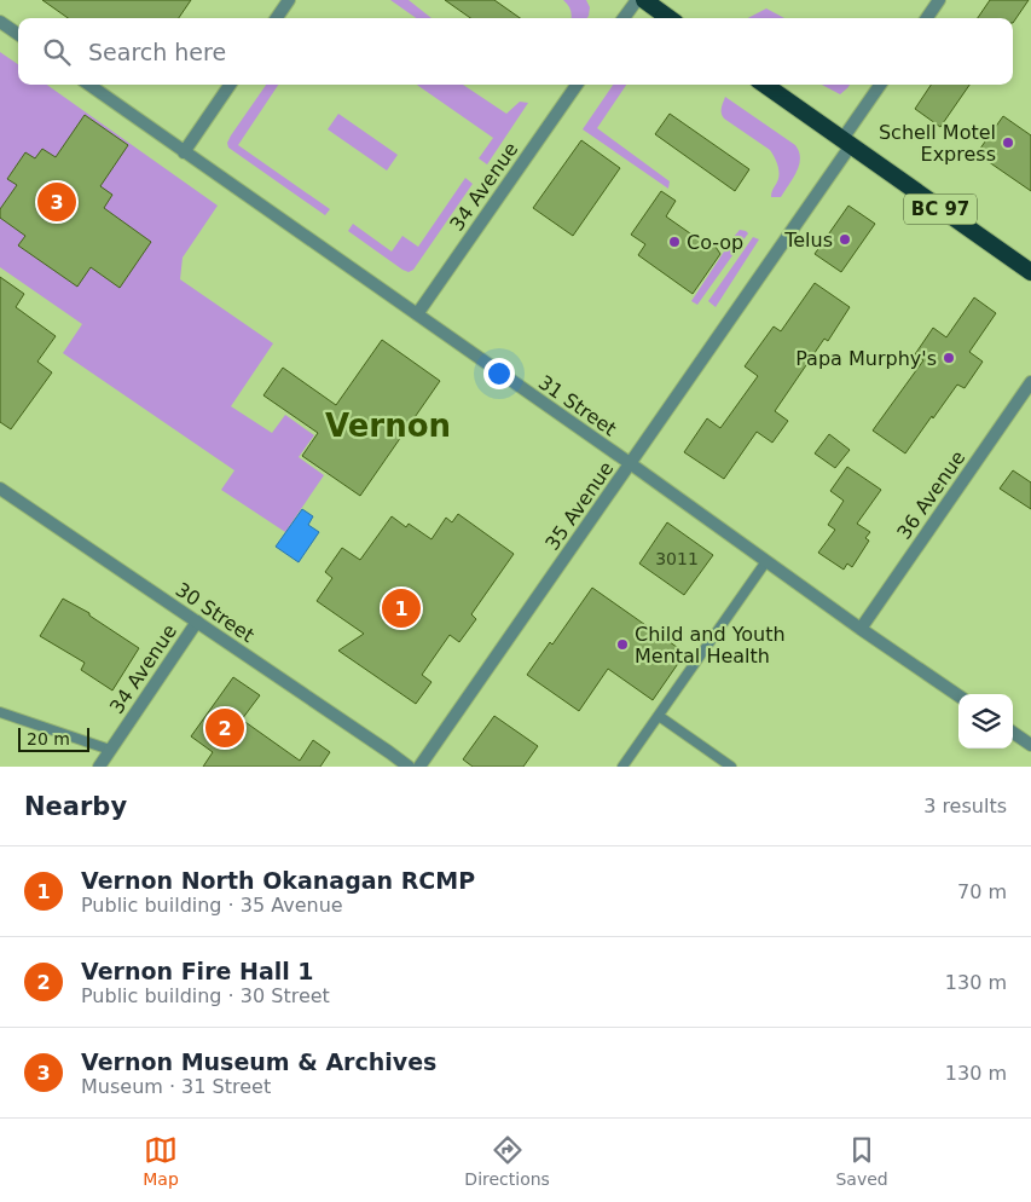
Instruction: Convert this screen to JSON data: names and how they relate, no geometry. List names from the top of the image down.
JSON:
{
  "streets": {
    "highway": ["BC 97"],
    "street": [
      "34 Avenue",
      "31 Street",
      "36 Avenue",
      "35 Avenue",
      "30 Street"
    ]
  },
  "crossings": [
    ["34 Avenue", "31 Street"],
    ["34 Avenue", "30 Street"],
    ["BC 97", "35 Avenue"],
    ["31 Street", "36 Avenue"],
    ["31 Street", "35 Avenue"]
  ],
  "districts": ["Vernon"],
  "places": [
    "Schell Motel Express",
    "Telus",
    "Co-op",
    "Papa Murphy's",
    "Child and Youth Mental Health"
  ],
  "house_numbers": ["3011"],
  "scale_bar": "20 m",
  "page": {
    "search": "Search here",
    "pins": ["3", "1", "2"],
    "scale": "20 m",
    "heading": ["Nearby", "3 results"],
    "list": [
      {
        "mark": "1",
        "name": "Vernon North Okanagan RCMP",
        "note": "Public building · 35 Avenue",
        "value": "70 m"
      },
      {
        "mark": "2",
        "name": "Vernon Fire Hall 1",
        "note": "Public building · 30 Street",
        "value": "130 m"
      },
      {
        "mark": "3",
        "name": "Vernon Museum & Archives",
        "note": "Museum · 31 Street",
        "value": "130 m"
      }
    ],
    "nav": ["Map", "Directions", "Saved"]
  }
}
